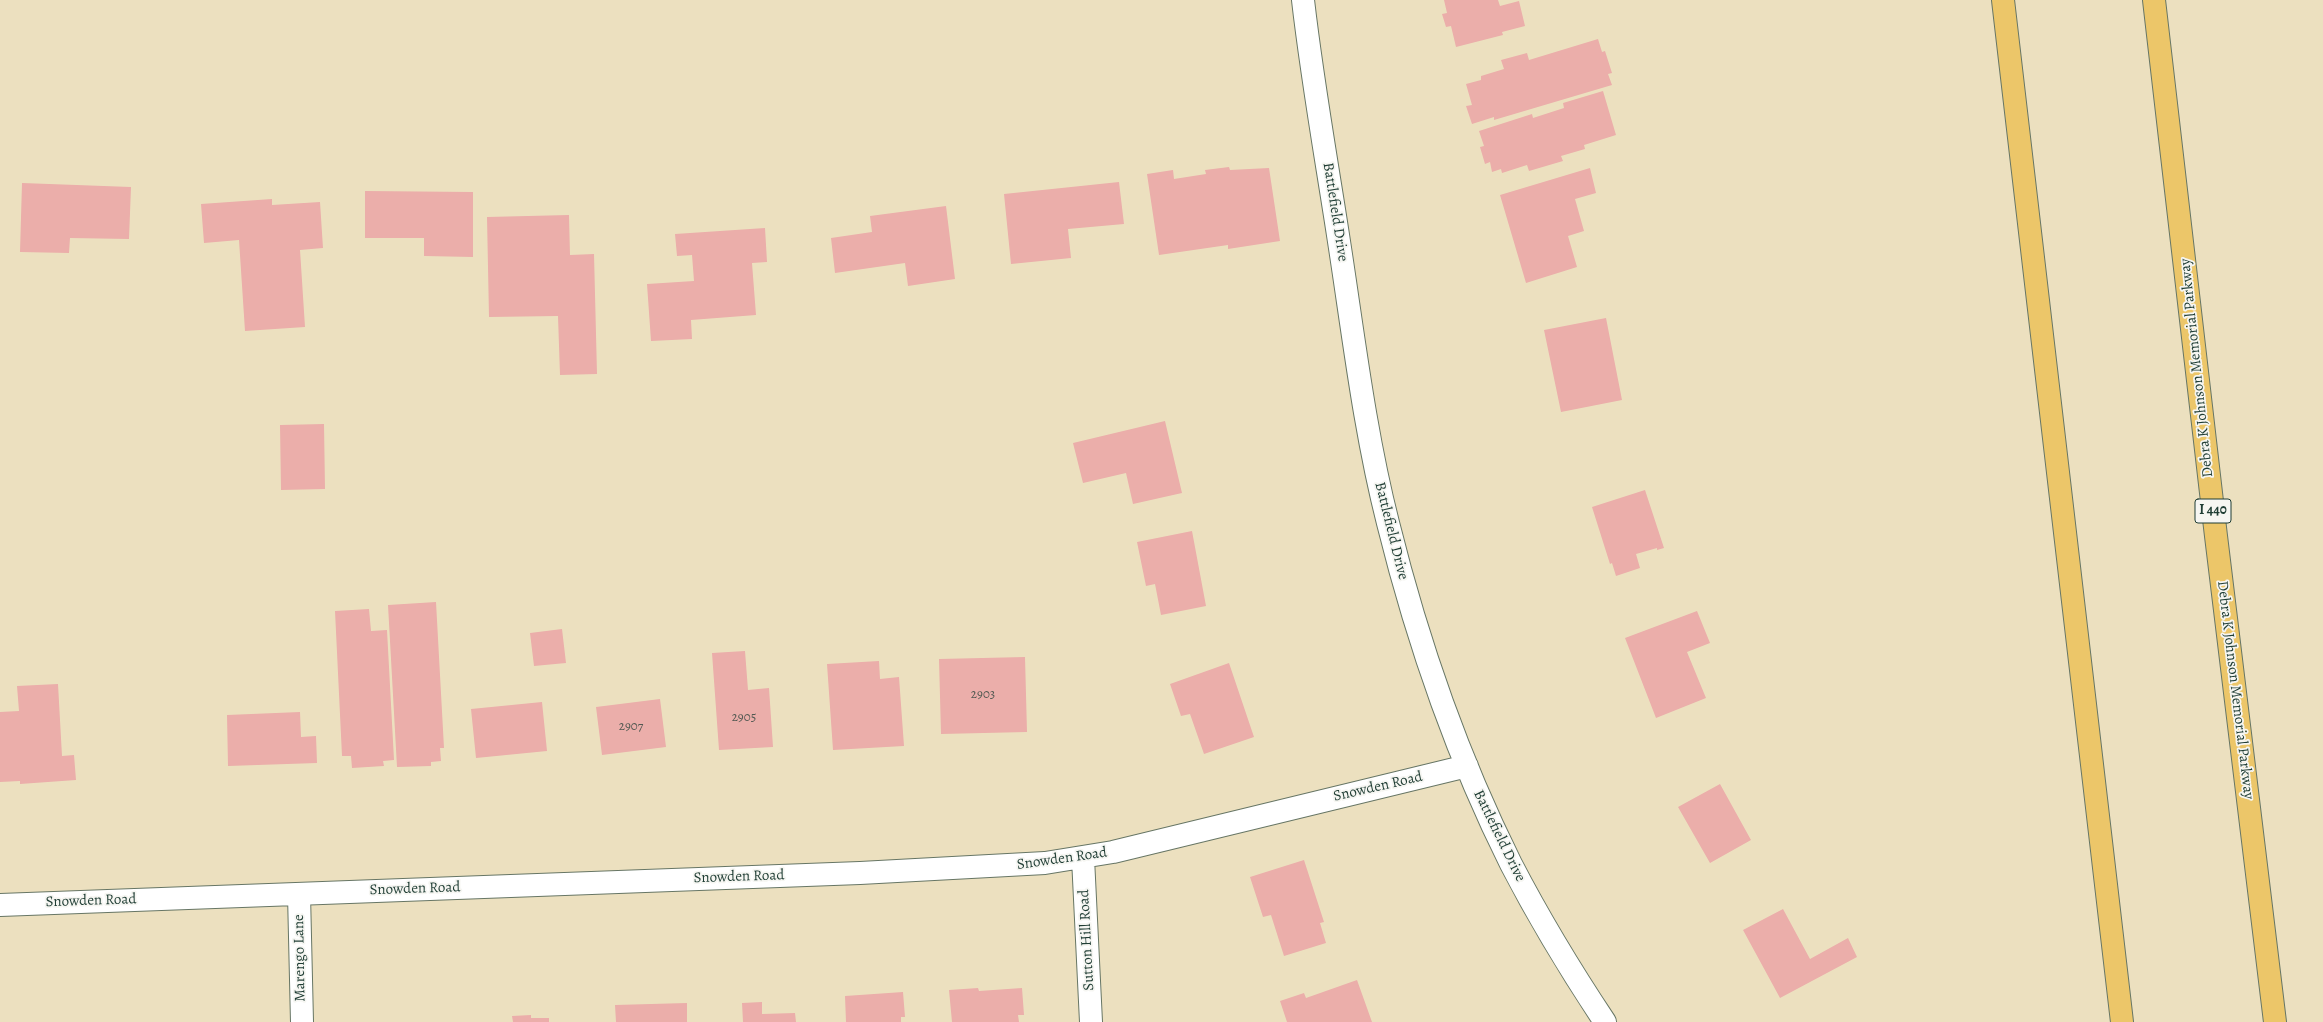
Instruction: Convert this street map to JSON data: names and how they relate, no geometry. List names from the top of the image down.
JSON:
{
  "streets": {
    "highway": ["Debra K Johnson Memorial Parkway", "I 440"],
    "street": [
      "Battlefield Drive",
      "Snowden Road",
      "Sutton Hill Road",
      "Marengo Lane"
    ]
  },
  "crossings": [
    ["Battlefield Drive", "Snowden Road"],
    ["Snowden Road", "Sutton Hill Road"],
    ["Snowden Road", "Marengo Lane"]
  ],
  "house_numbers": ["2903", "2905", "2907"]
}
